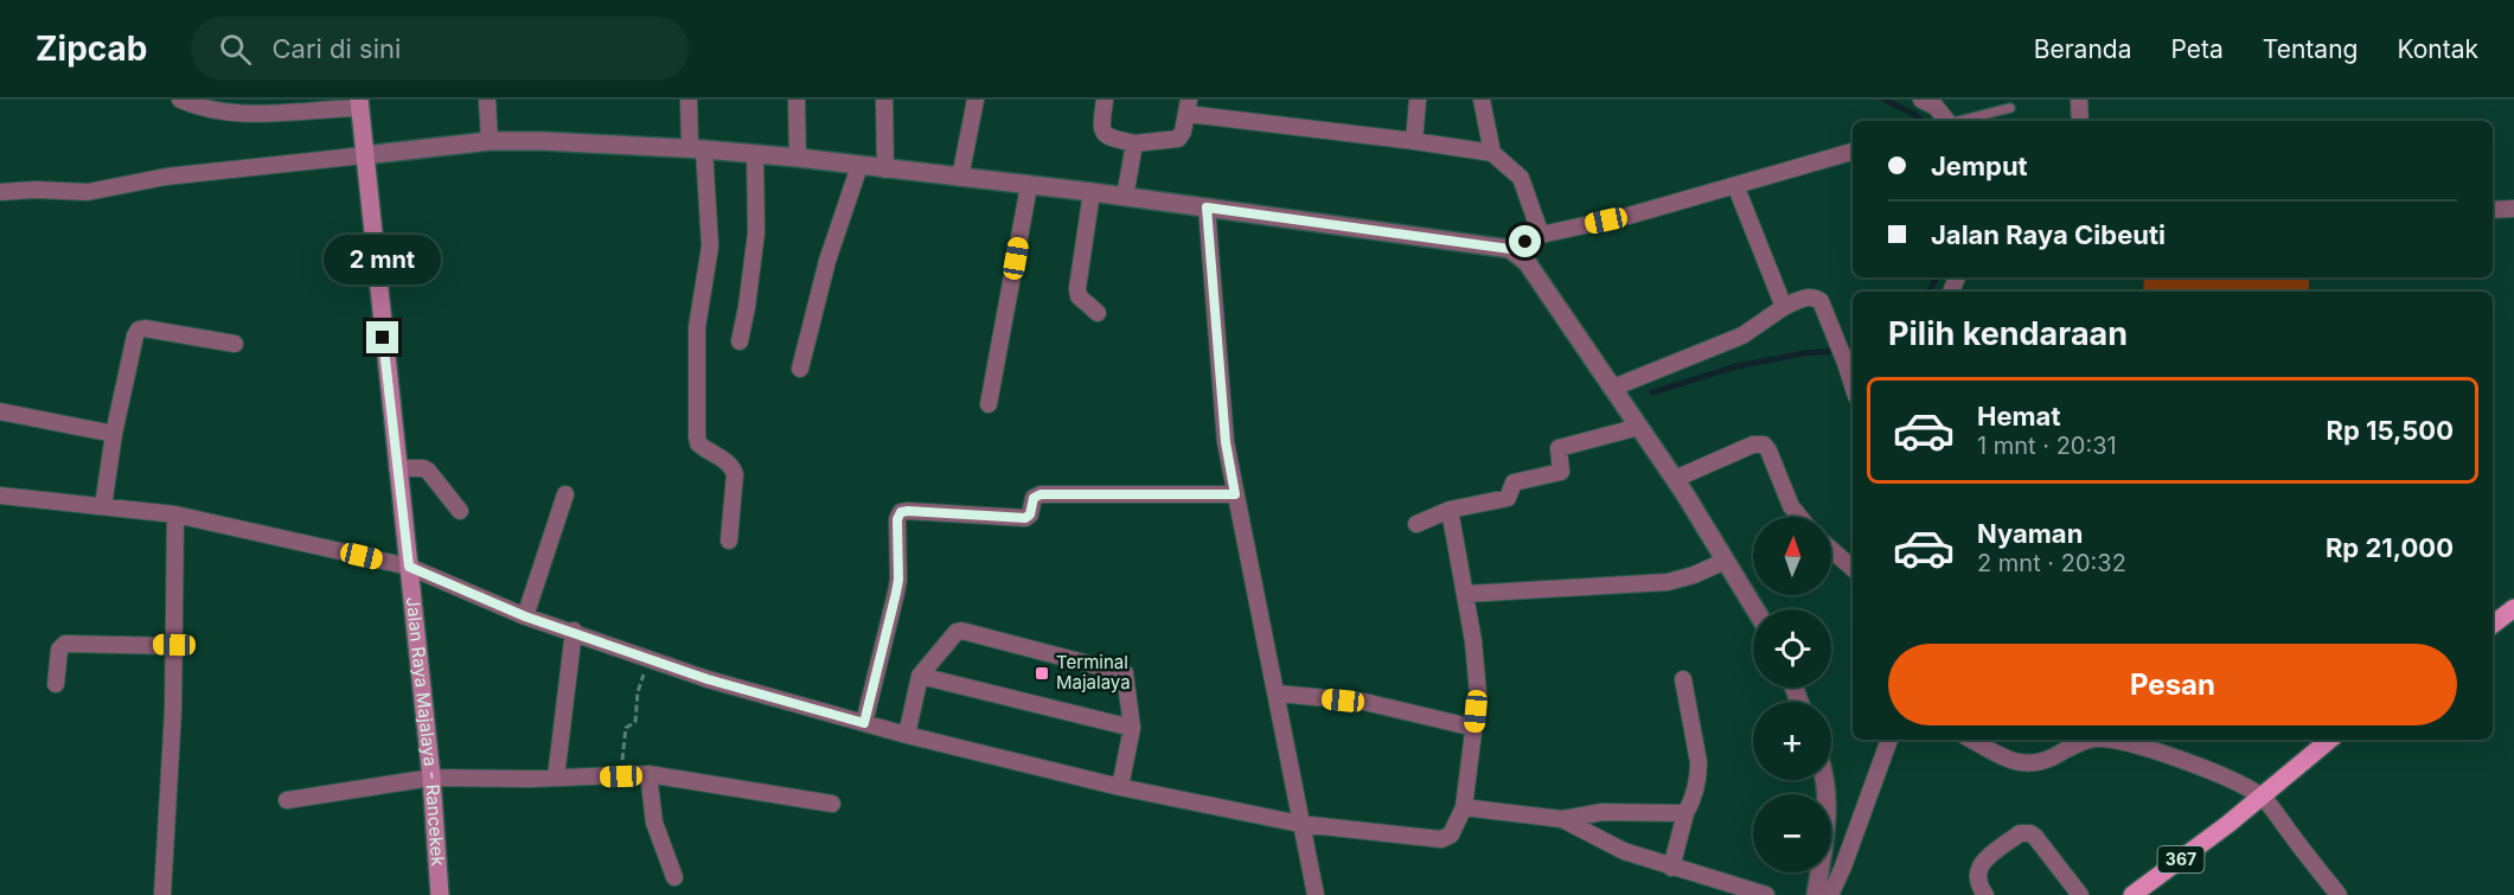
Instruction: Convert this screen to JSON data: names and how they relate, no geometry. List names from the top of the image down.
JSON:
{
  "streets": {
    "main road": ["Jalan Raya Majalaya - Rancekek", "367"]
  },
  "places": {
    "transit": ["Terminal Majalaya"]
  },
  "north": "top",
  "page": {
    "header": "Zipcab",
    "search": "Cari di sini",
    "nav": [
      "Beranda",
      "Peta",
      "Tentang",
      "Kontak"
    ],
    "banner": ["Jemput", "Jalan Raya Cibeuti"],
    "bubble": "2 mnt",
    "heading": "Pilih kendaraan",
    "list": [
      {
        "name": "Hemat",
        "note": "1 mnt · 20:31",
        "value": "Rp 15,500"
      },
      {
        "name": "Nyaman",
        "note": "2 mnt · 20:32",
        "value": "Rp 21,000"
      }
    ],
    "map_buttons": ["+", "−"],
    "buttons": "Pesan"
  }
}
